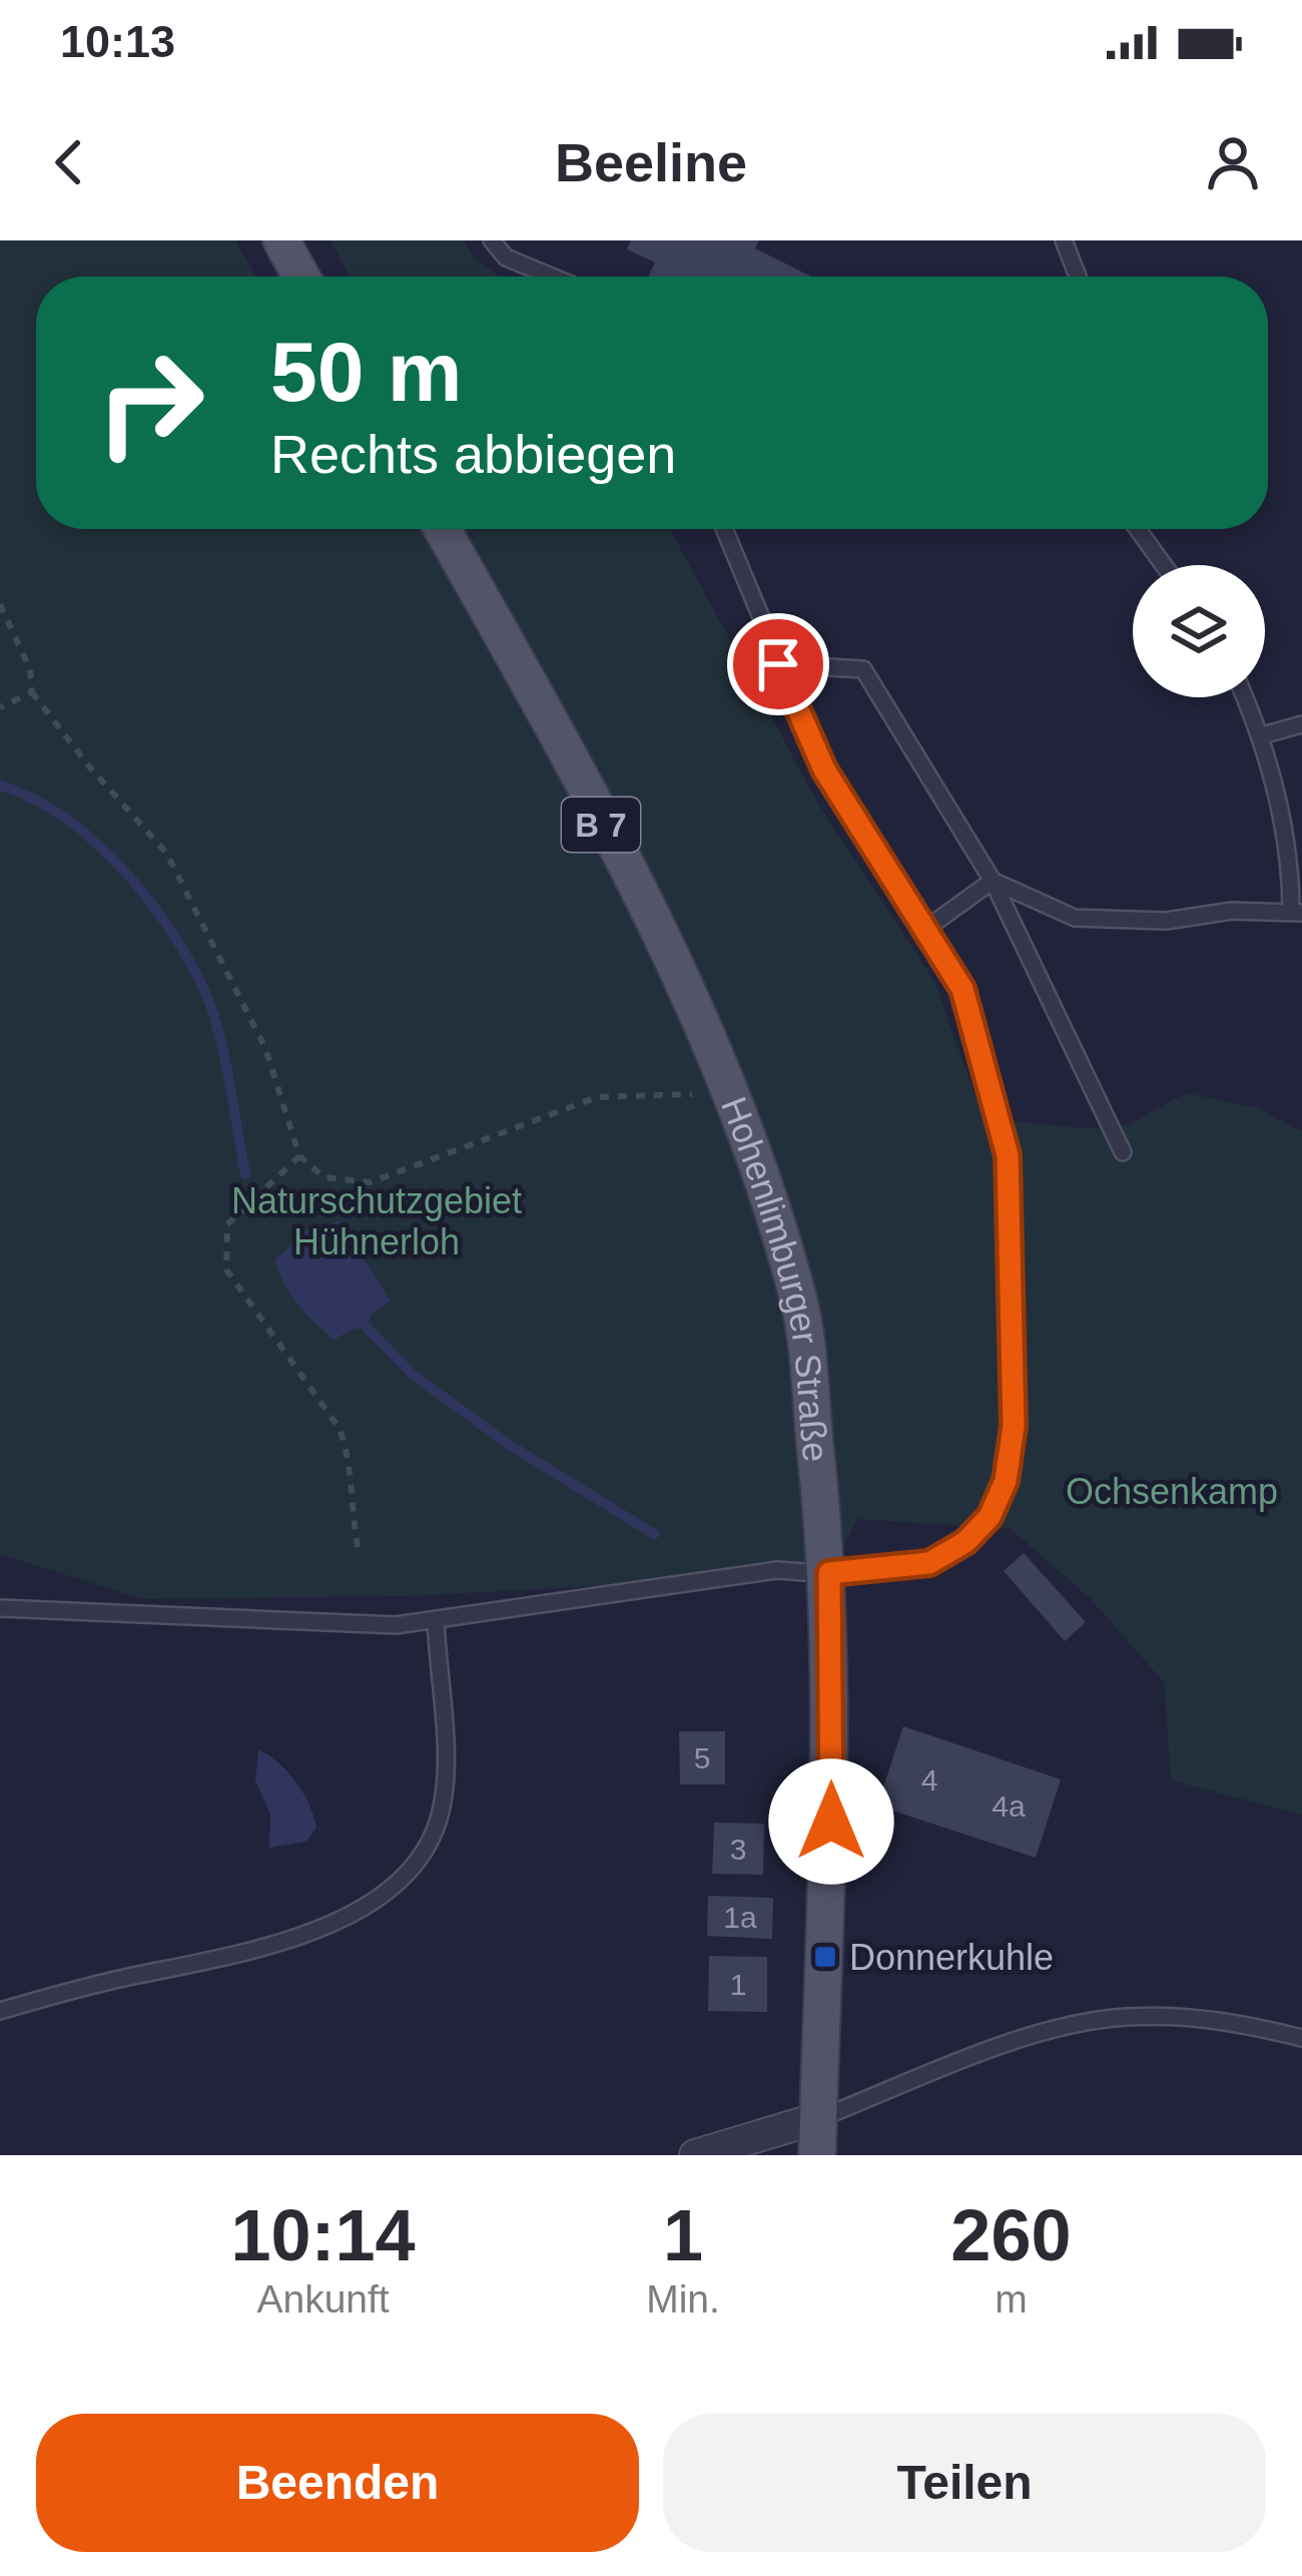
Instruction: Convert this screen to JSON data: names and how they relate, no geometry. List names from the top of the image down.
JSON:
{
  "streets": {
    "main road": ["B 7", "Hohenlimburger Straße"]
  },
  "parks": ["Naturschutzgebiet Hühnerloh", "Ochsenkamp"],
  "places": {
    "transit": ["Donnerkuhle"]
  },
  "house_numbers": [
    "5",
    "4",
    "4a",
    "3",
    "1a",
    "1"
  ],
  "page": {
    "status": "10:13",
    "header": "Beeline",
    "turn": ["50 m", "Rechts abbiegen"],
    "eta": [
      "10:14",
      "Ankunft",
      "1",
      "Min.",
      "260",
      "m"
    ],
    "buttons": ["Beenden", "Teilen"]
  }
}
